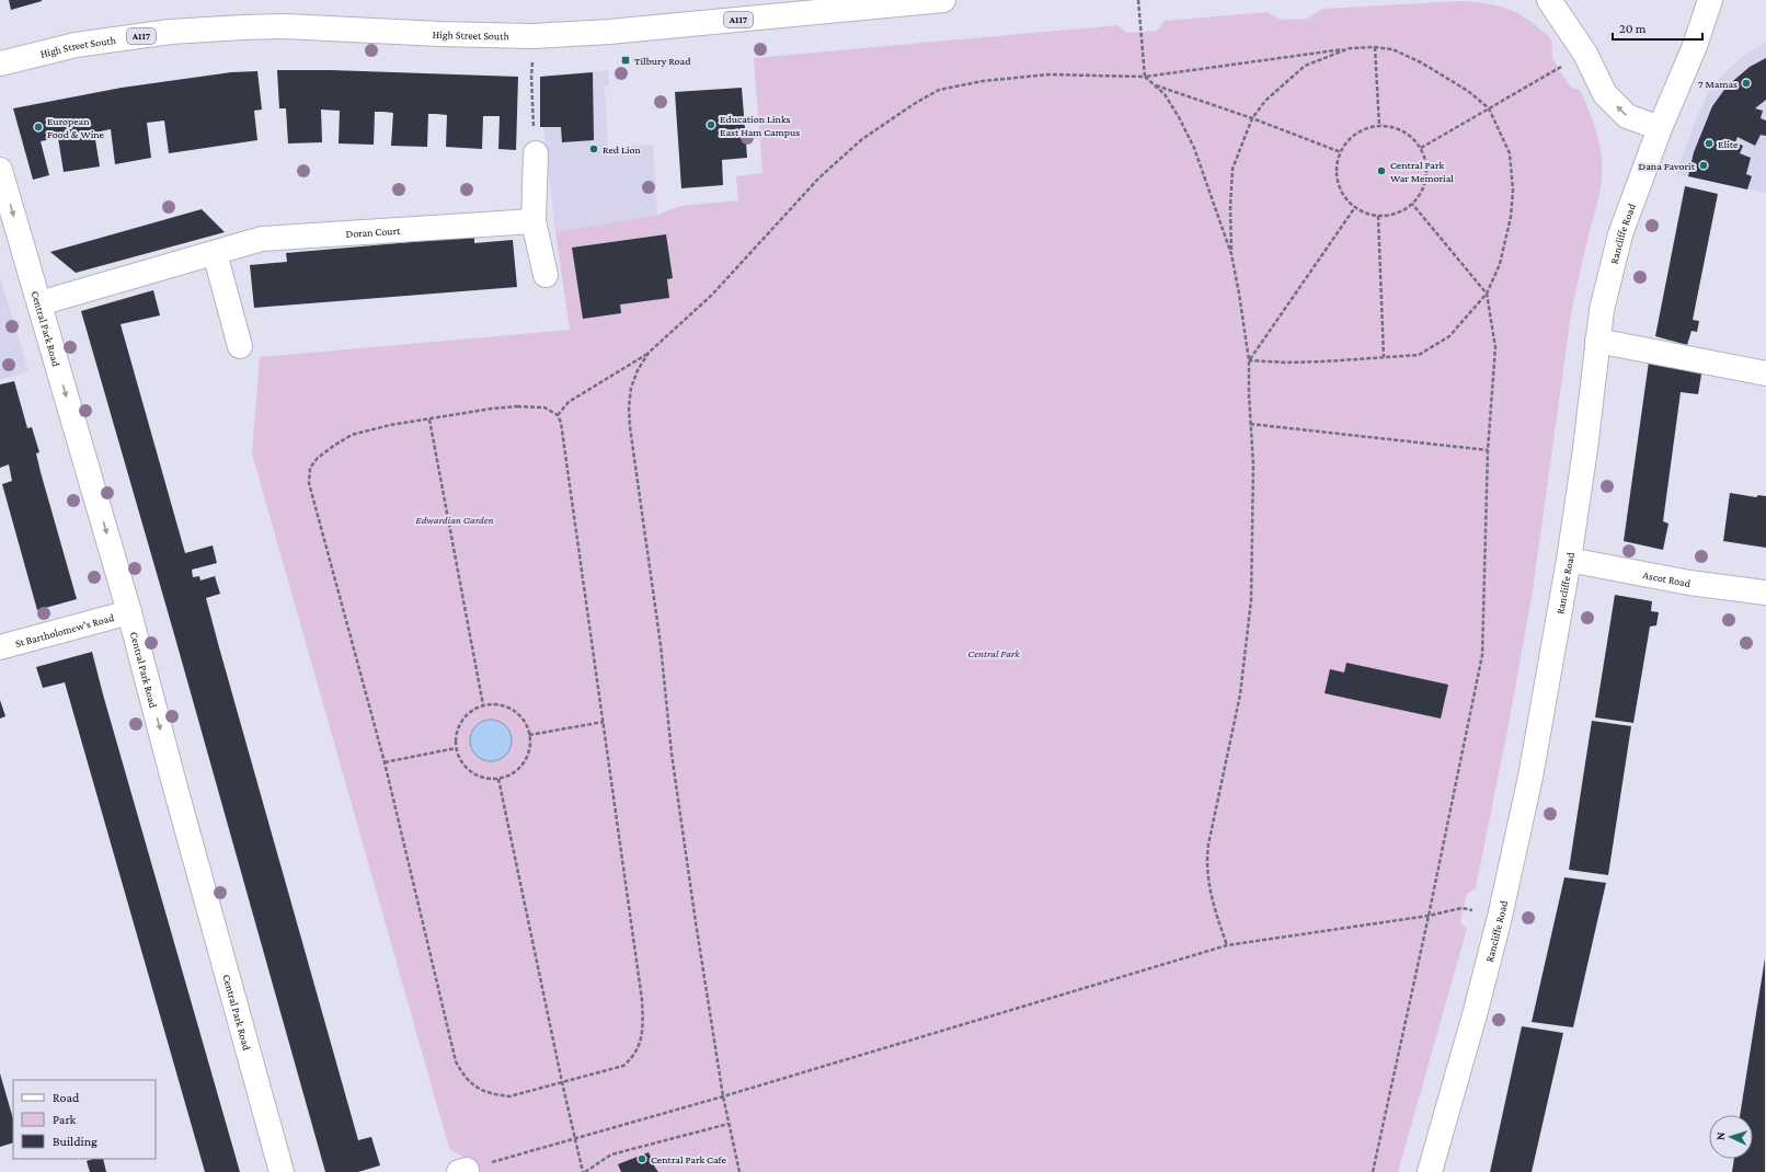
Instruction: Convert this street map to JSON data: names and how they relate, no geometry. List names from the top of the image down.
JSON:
{
  "streets": {
    "main road": [
      "A117",
      "High Street South",
      "Doran Court",
      "Rancliffe Road",
      "Central Park Road",
      "Ascot Road",
      "St Bartholomew's Road"
    ]
  },
  "crossings": [
    ["Doran Court", "Central Park Road"],
    ["Rancliffe Road", "Ascot Road"],
    ["Central Park Road", "St Bartholomew's Road"]
  ],
  "one_way": ["Central Park Road"],
  "parks": ["Edwardian Garden", "Central Park"],
  "places": {
    "transit": ["Tilbury Road"],
    "other": [
      "7 Mamas",
      "Education Links East Ham Campus",
      "European Food & Wine",
      "Elite",
      "Red Lion",
      "Dana Favorit",
      "Central Park War Memorial",
      "Central Park Cafe"
    ]
  },
  "legend": ["Road", "Park", "Building"],
  "scale_bar": "20 m",
  "north": "left"
}
